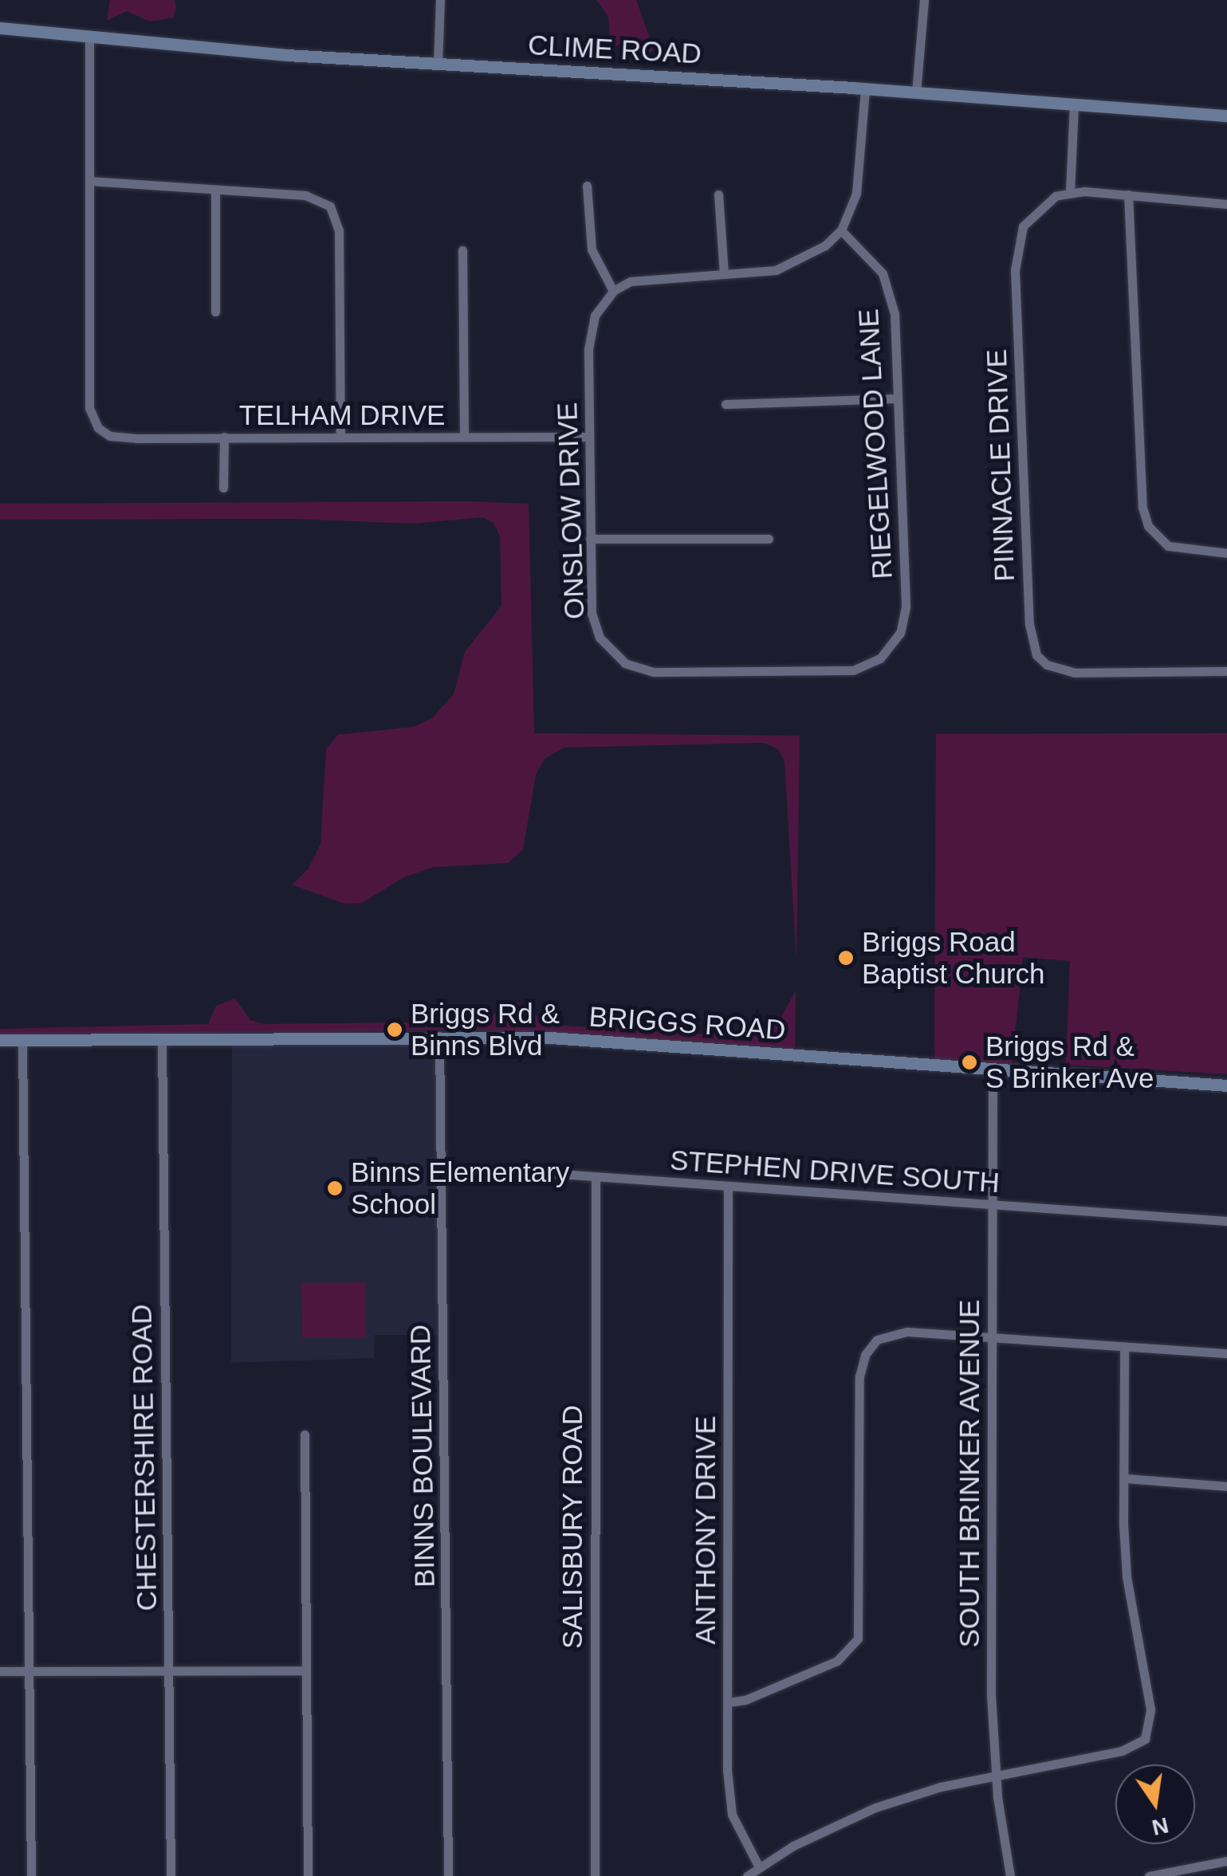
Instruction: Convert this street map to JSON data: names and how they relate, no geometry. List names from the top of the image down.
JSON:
{
  "streets": {
    "main road": ["CLIME ROAD", "BRIGGS ROAD"],
    "street": [
      "TELHAM DRIVE",
      "RIEGELWOOD LANE",
      "PINNACLE DRIVE",
      "ONSLOW DRIVE",
      "STEPHEN DRIVE SOUTH",
      "BINNS BOULEVARD",
      "CHESTERSHIRE ROAD",
      "SOUTH BRINKER AVENUE",
      "SALISBURY ROAD",
      "ANTHONY DRIVE"
    ]
  },
  "crossings": [
    ["TELHAM DRIVE", "ONSLOW DRIVE"],
    ["RIEGELWOOD LANE", "ONSLOW DRIVE"],
    ["BRIGGS ROAD", "BINNS BOULEVARD"],
    ["BRIGGS ROAD", "CHESTERSHIRE ROAD"],
    ["BRIGGS ROAD", "SOUTH BRINKER AVENUE"],
    ["STEPHEN DRIVE SOUTH", "BINNS BOULEVARD"],
    ["STEPHEN DRIVE SOUTH", "SOUTH BRINKER AVENUE"],
    ["STEPHEN DRIVE SOUTH", "SALISBURY ROAD"],
    ["STEPHEN DRIVE SOUTH", "ANTHONY DRIVE"]
  ],
  "places": [
    "Briggs Road Baptist Church",
    "Briggs Rd & Binns Blvd",
    "Briggs Rd & S Brinker Ave",
    "Binns Elementary School"
  ],
  "north": "bottom"
}
